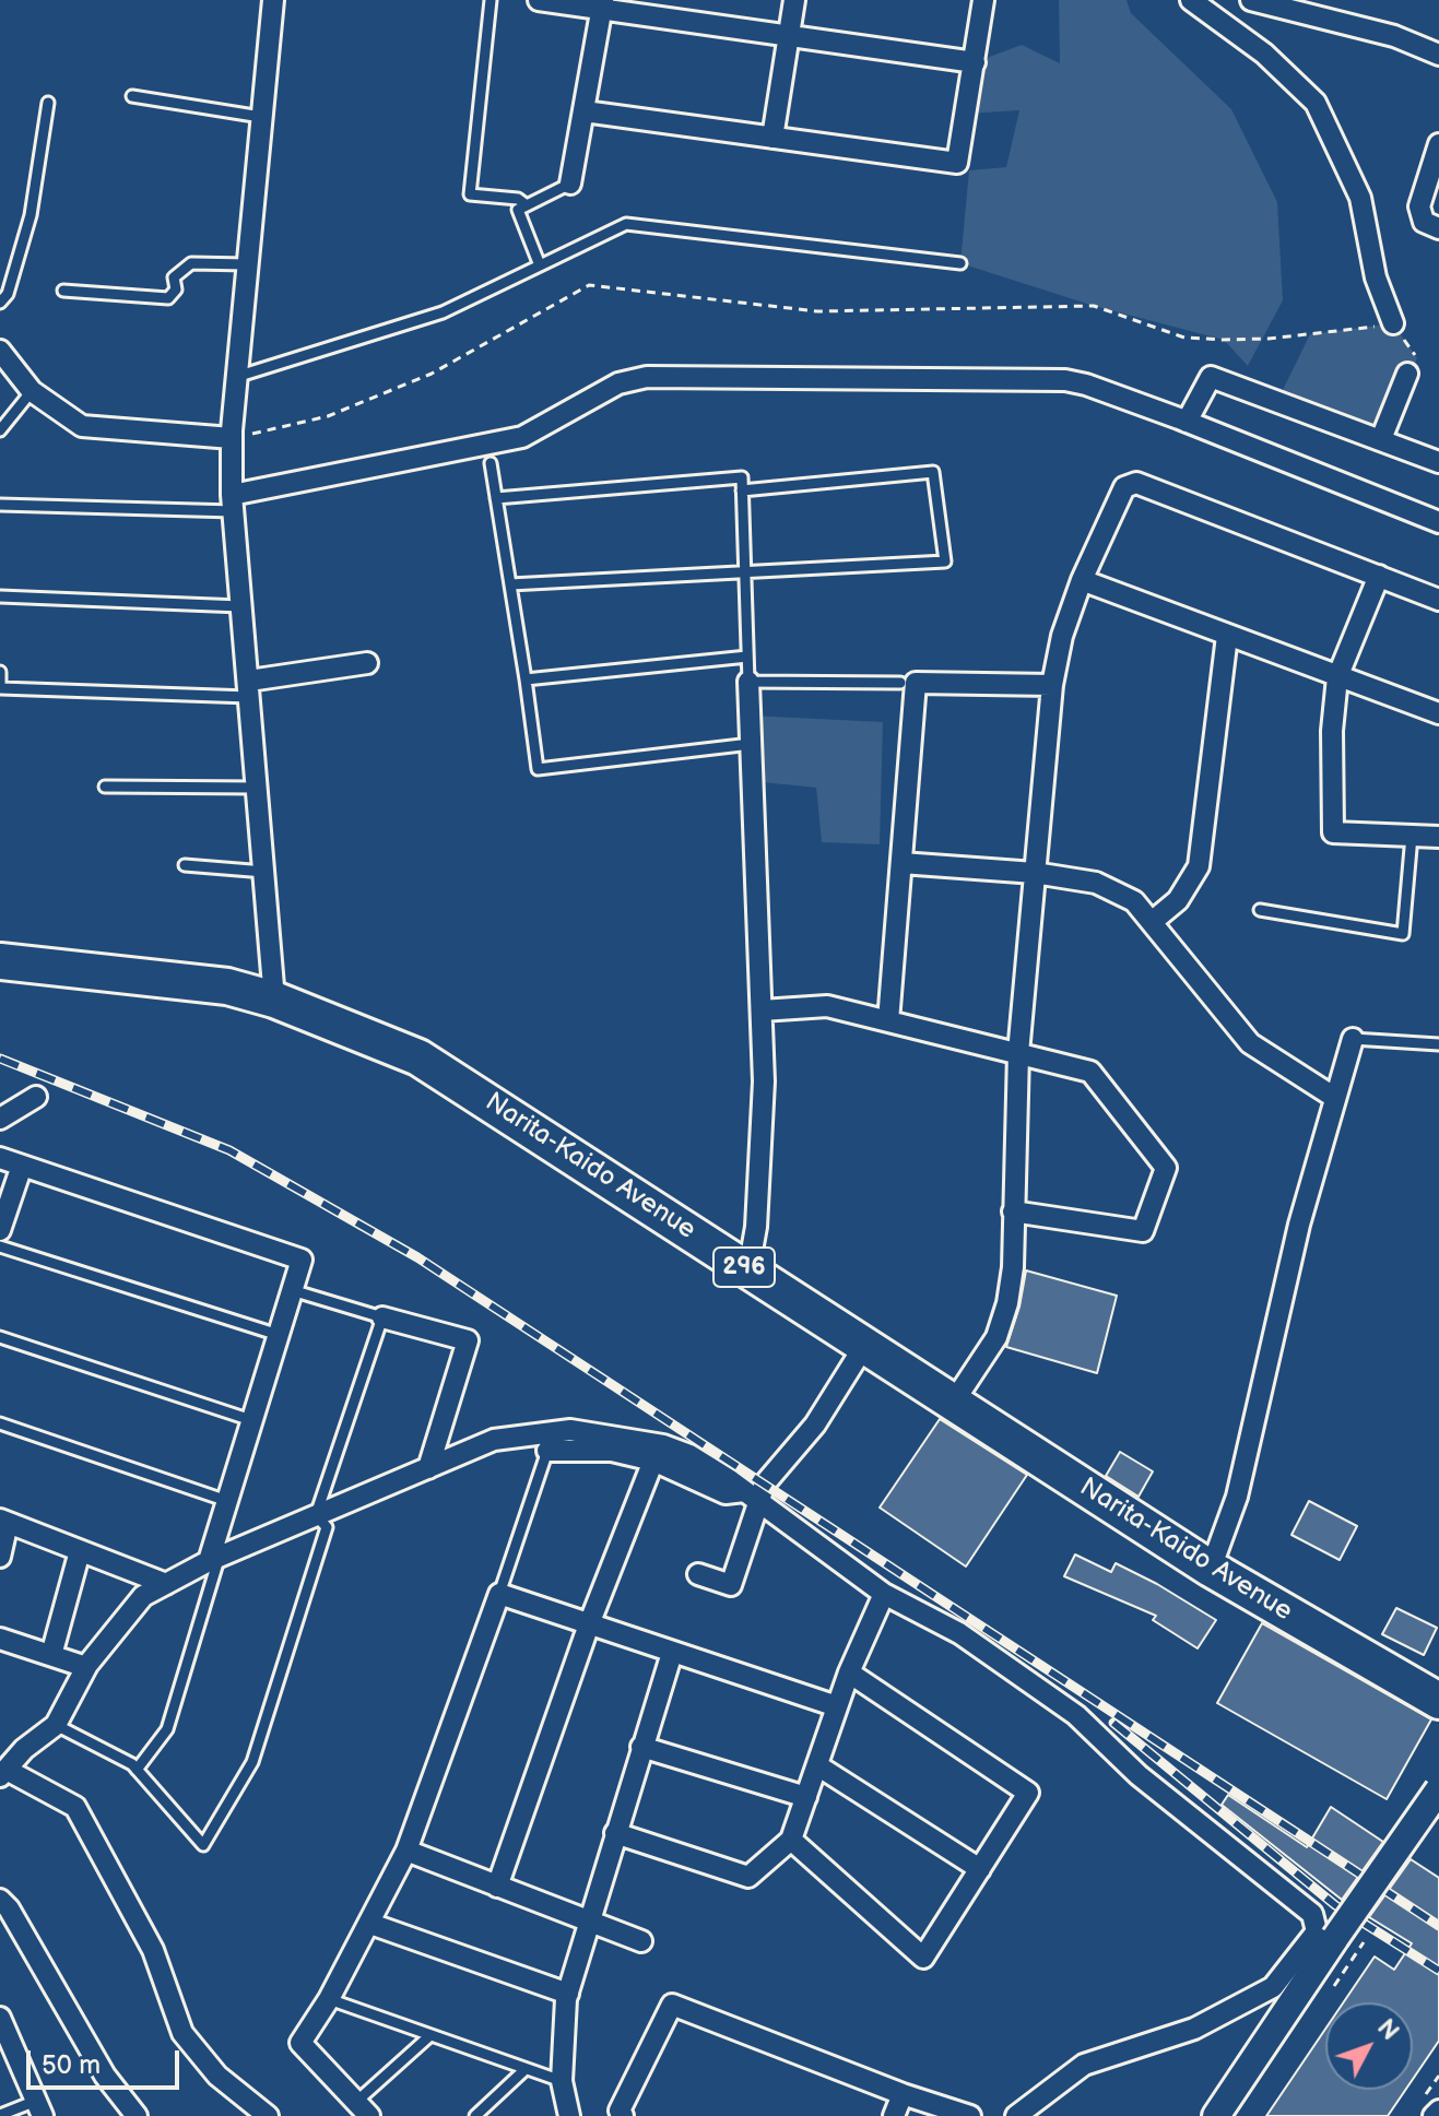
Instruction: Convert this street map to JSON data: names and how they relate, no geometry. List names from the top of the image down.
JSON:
{
  "streets": {
    "highway": ["Narita-Kaido Avenue", "296"]
  },
  "scale_bar": "50 m",
  "north": "top right"
}
